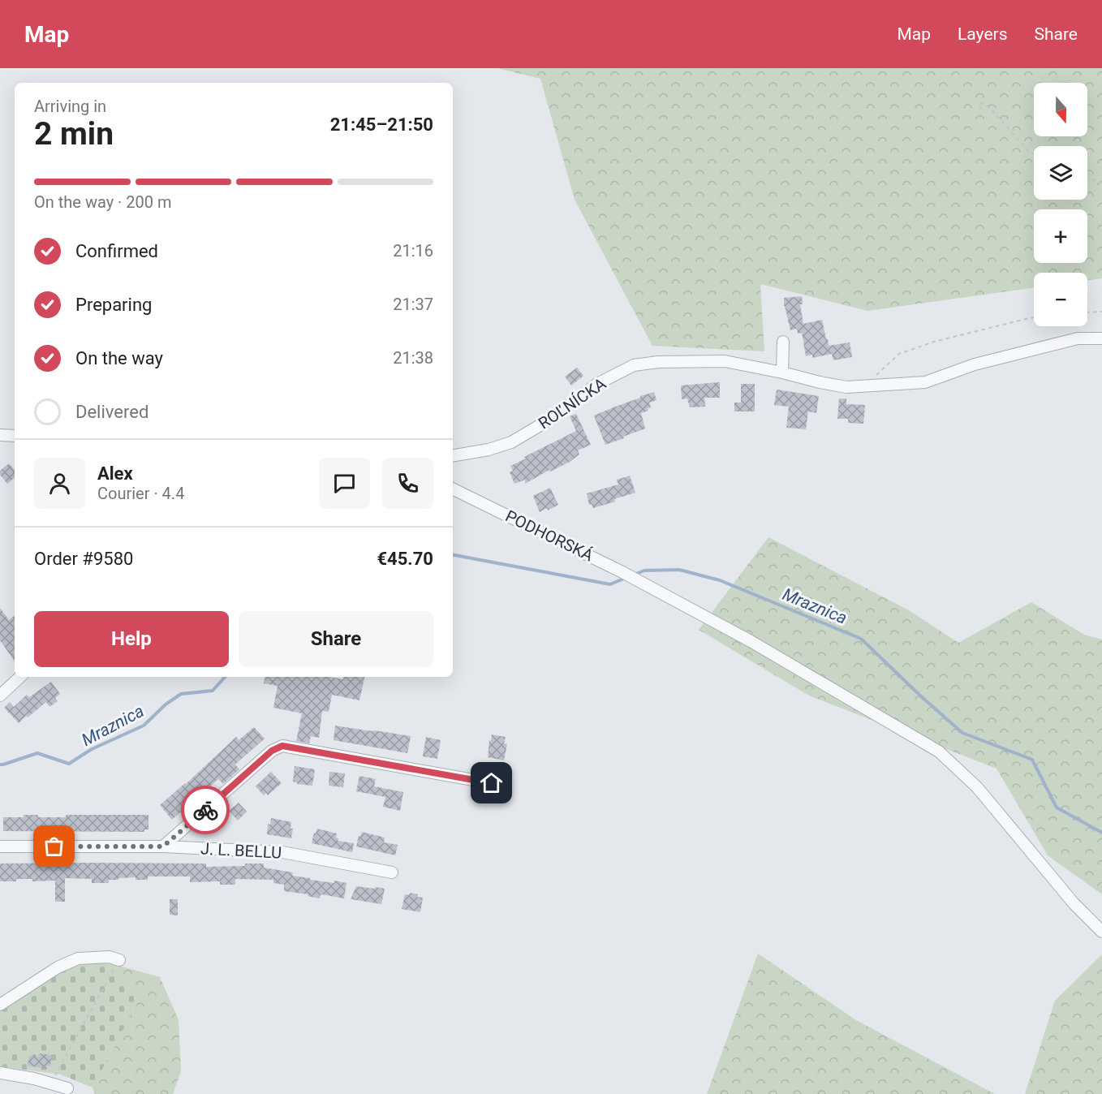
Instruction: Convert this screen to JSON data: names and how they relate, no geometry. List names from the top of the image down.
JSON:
{
  "streets": {
    "street": ["ROĽNÍCKA", "PODHORSKÁ", "J. L. BELLU"]
  },
  "water": ["Mraznica"],
  "north": "bottom",
  "page": {
    "header": "Map",
    "nav": ["Map", "Layers", "Share"],
    "map_buttons": ["+", "−"],
    "heading": ["2 min", "Arriving in", "21:45–21:50"],
    "panel": [
      "Alex",
      "Courier · 4.4",
      "Order #9580",
      "€45.70"
    ],
    "bar": "On the way · 200 m",
    "list": [
      ["Confirmed", "21:16"],
      ["Preparing", "21:37"],
      ["On the way", "21:38"],
      "Delivered"
    ],
    "buttons": ["Help", "Share"]
  }
}
